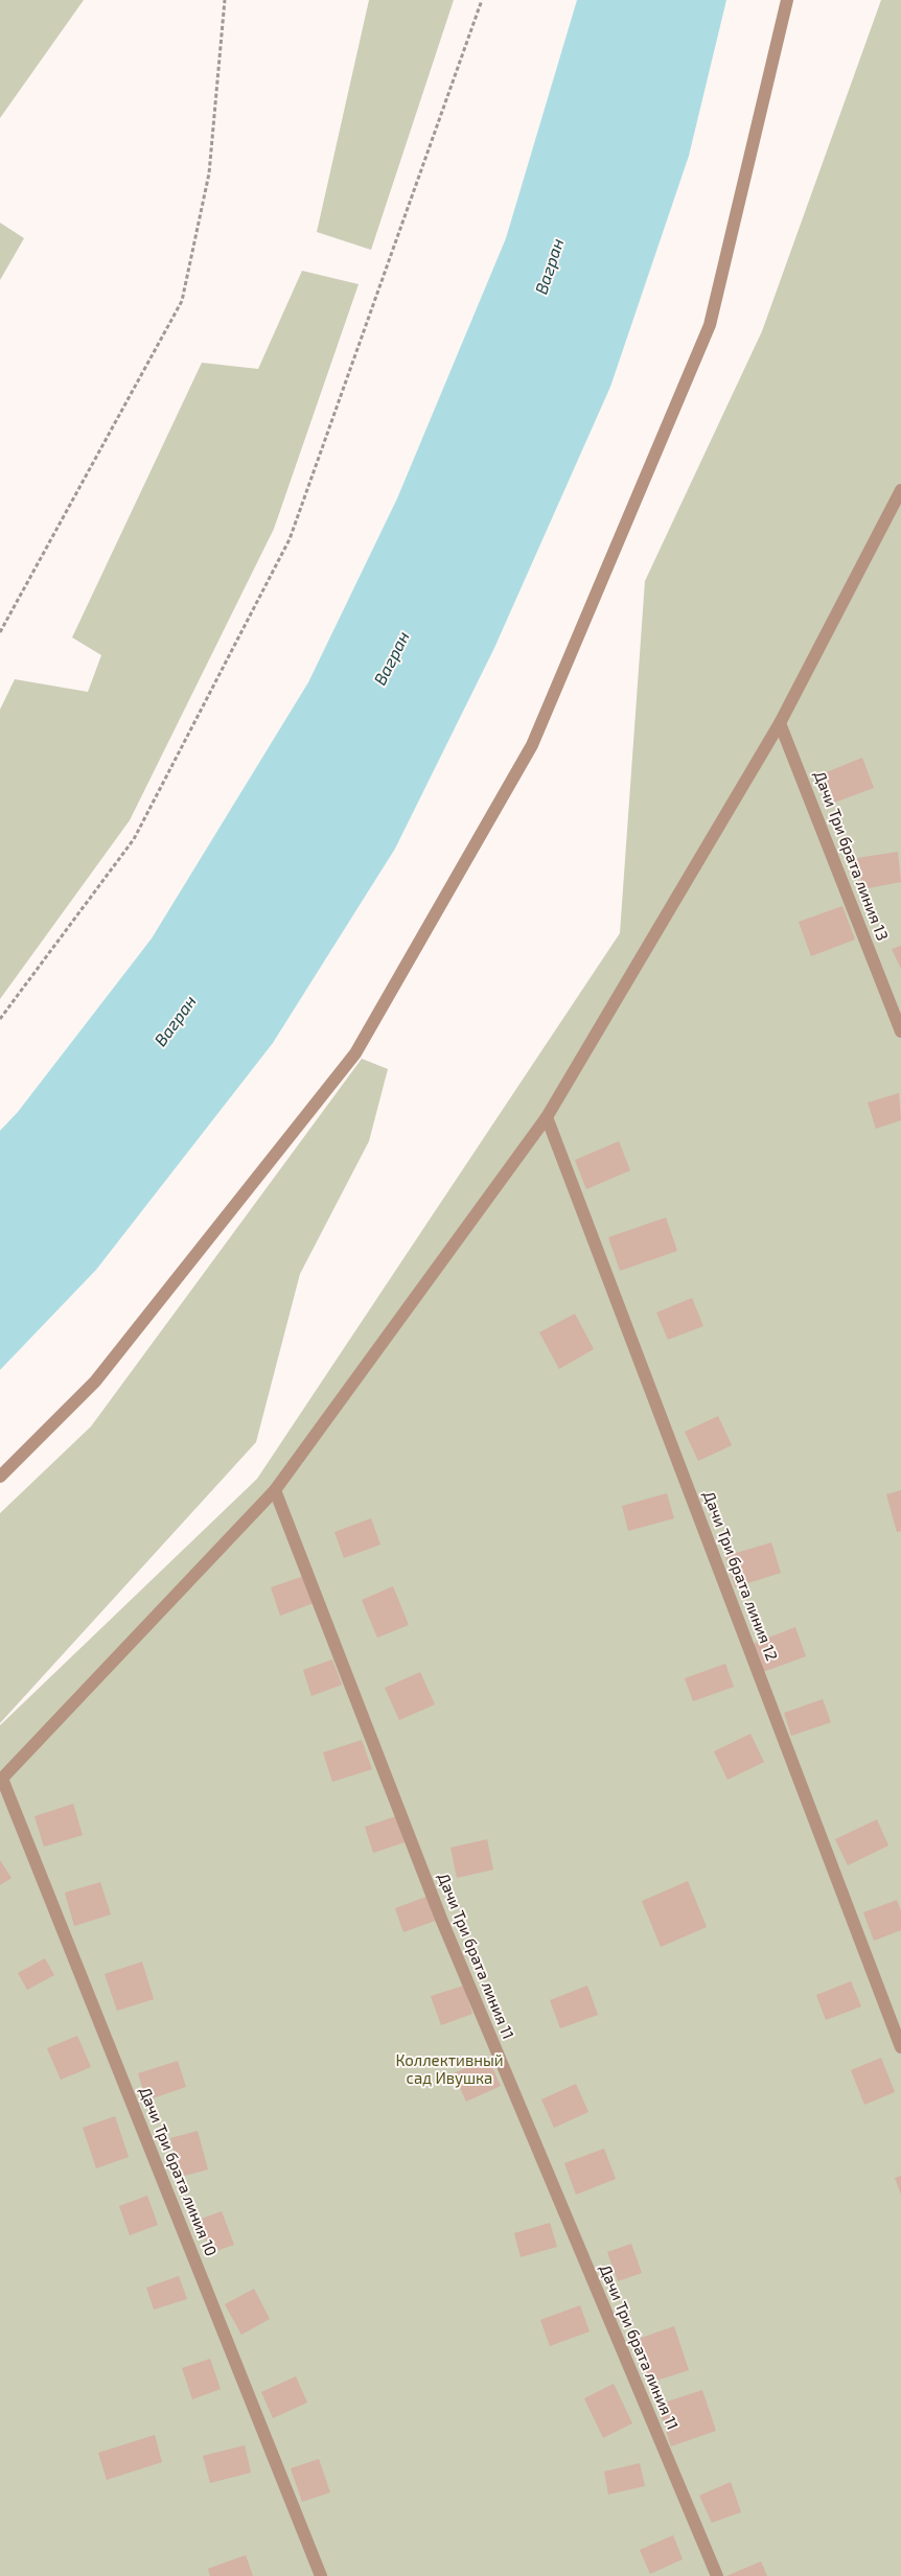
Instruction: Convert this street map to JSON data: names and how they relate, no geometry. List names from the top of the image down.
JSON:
{
  "streets": {
    "street": [
      "Дачи Три брата линия 13",
      "Дачи Три брата линия 12",
      "Дачи Три брата линия 11",
      "Дачи Три брата линия 10"
    ]
  },
  "water": ["Вагран"],
  "parks": ["Коллективный сад Ивушка"]
}
